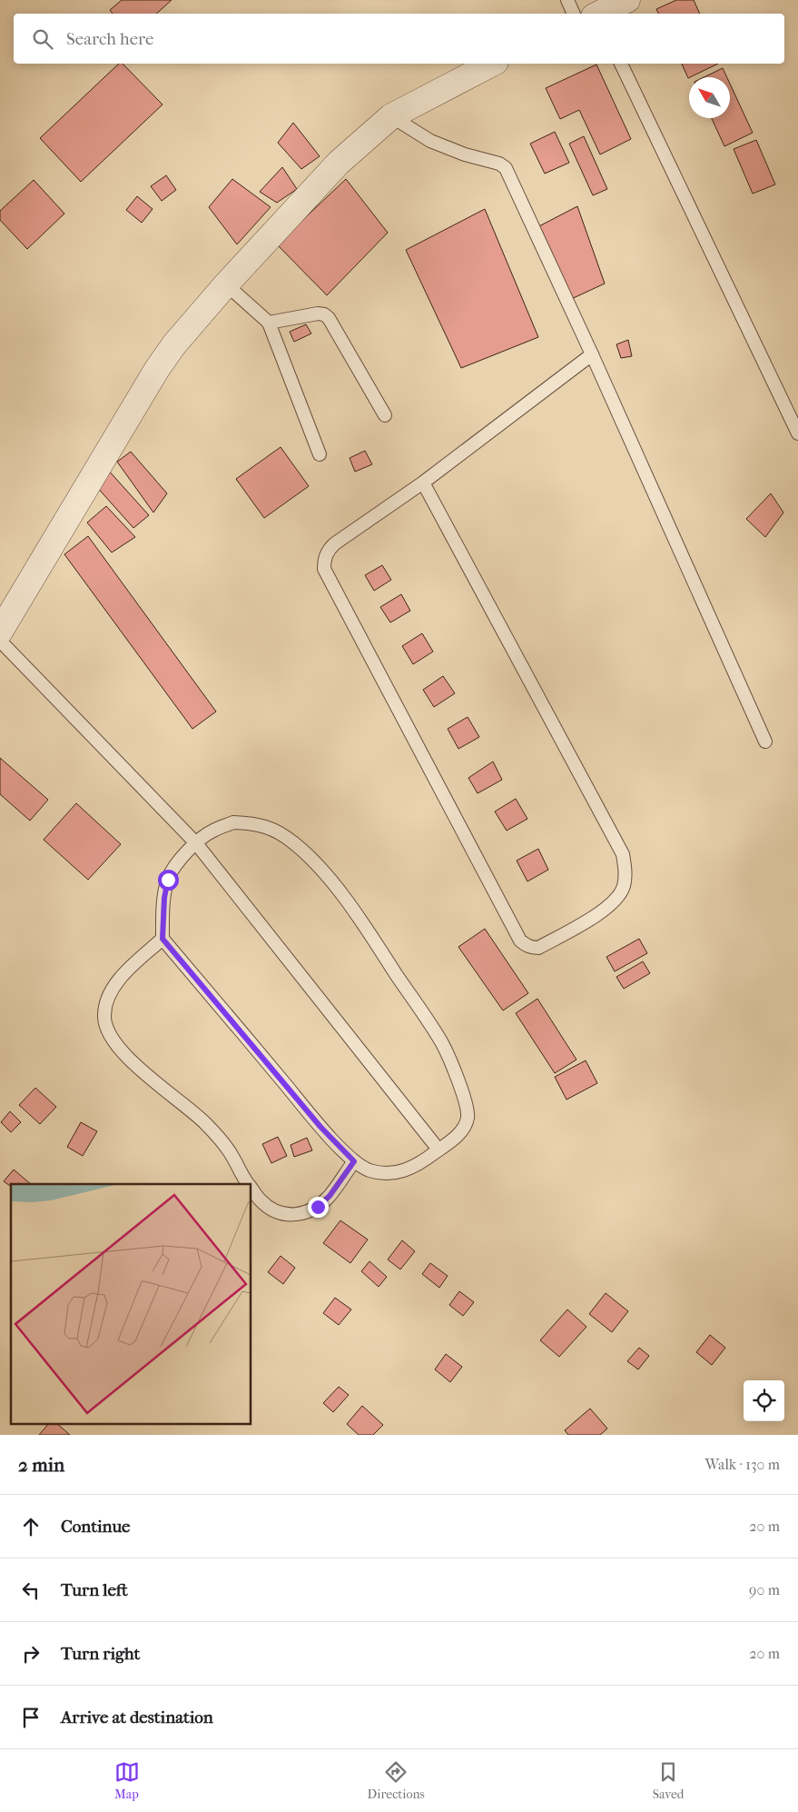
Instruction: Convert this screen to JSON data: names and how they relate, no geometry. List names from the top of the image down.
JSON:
{
  "north": "top left",
  "page": {
    "search": "Search here",
    "heading": ["2 min", "Walk · 130 m"],
    "list": [
      ["Continue", "20 m"],
      ["Turn left", "90 m"],
      ["Turn right", "20 m"],
      "Arrive at destination"
    ],
    "nav": ["Map", "Directions", "Saved"]
  }
}
